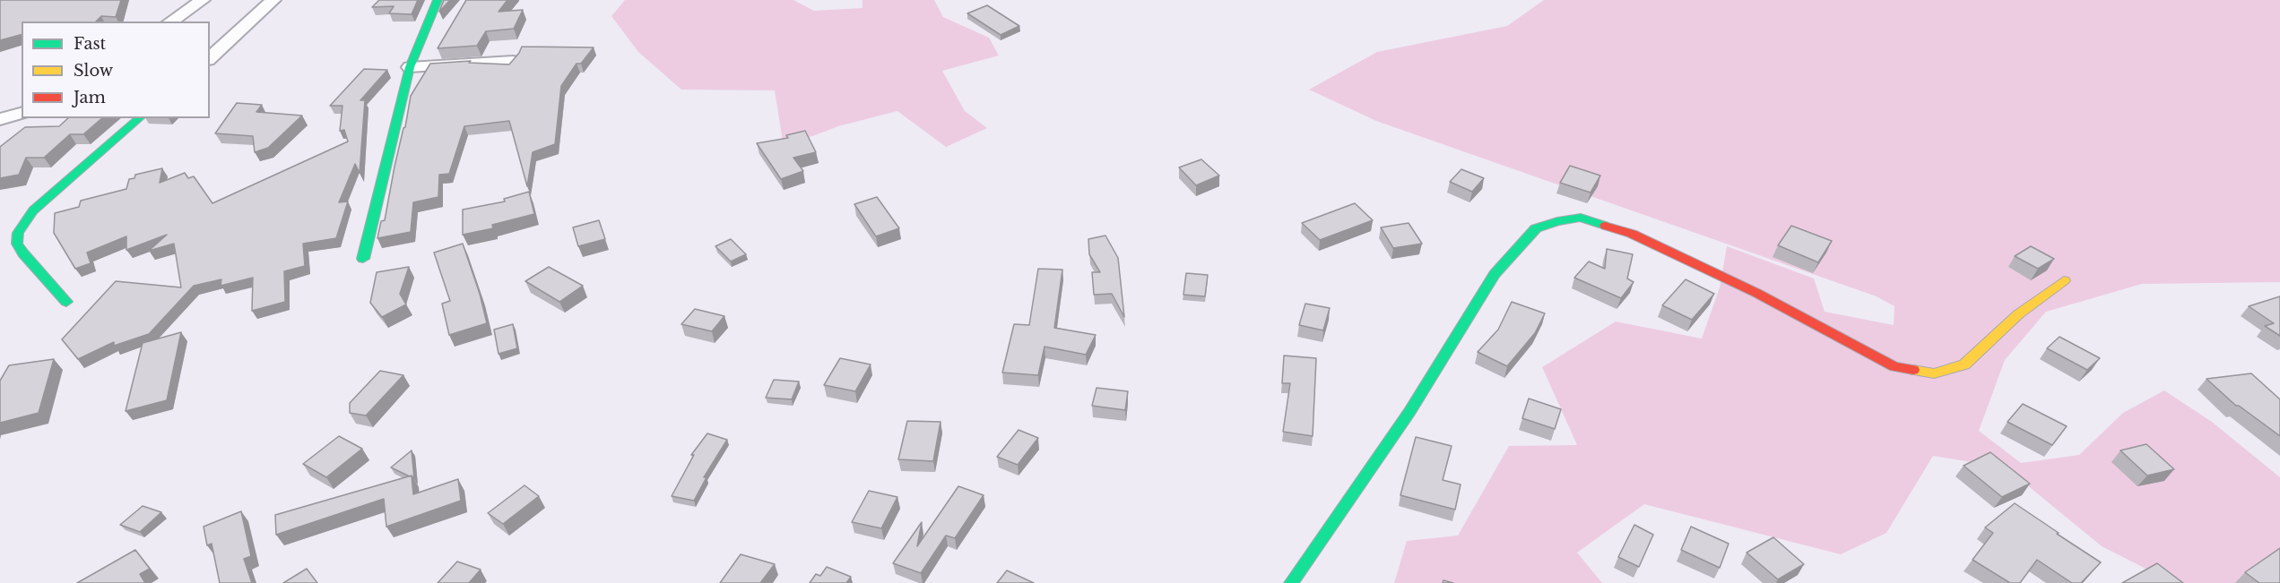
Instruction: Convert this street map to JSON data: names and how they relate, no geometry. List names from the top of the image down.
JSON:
{
  "legend": ["Fast", "Slow", "Jam"]
}
